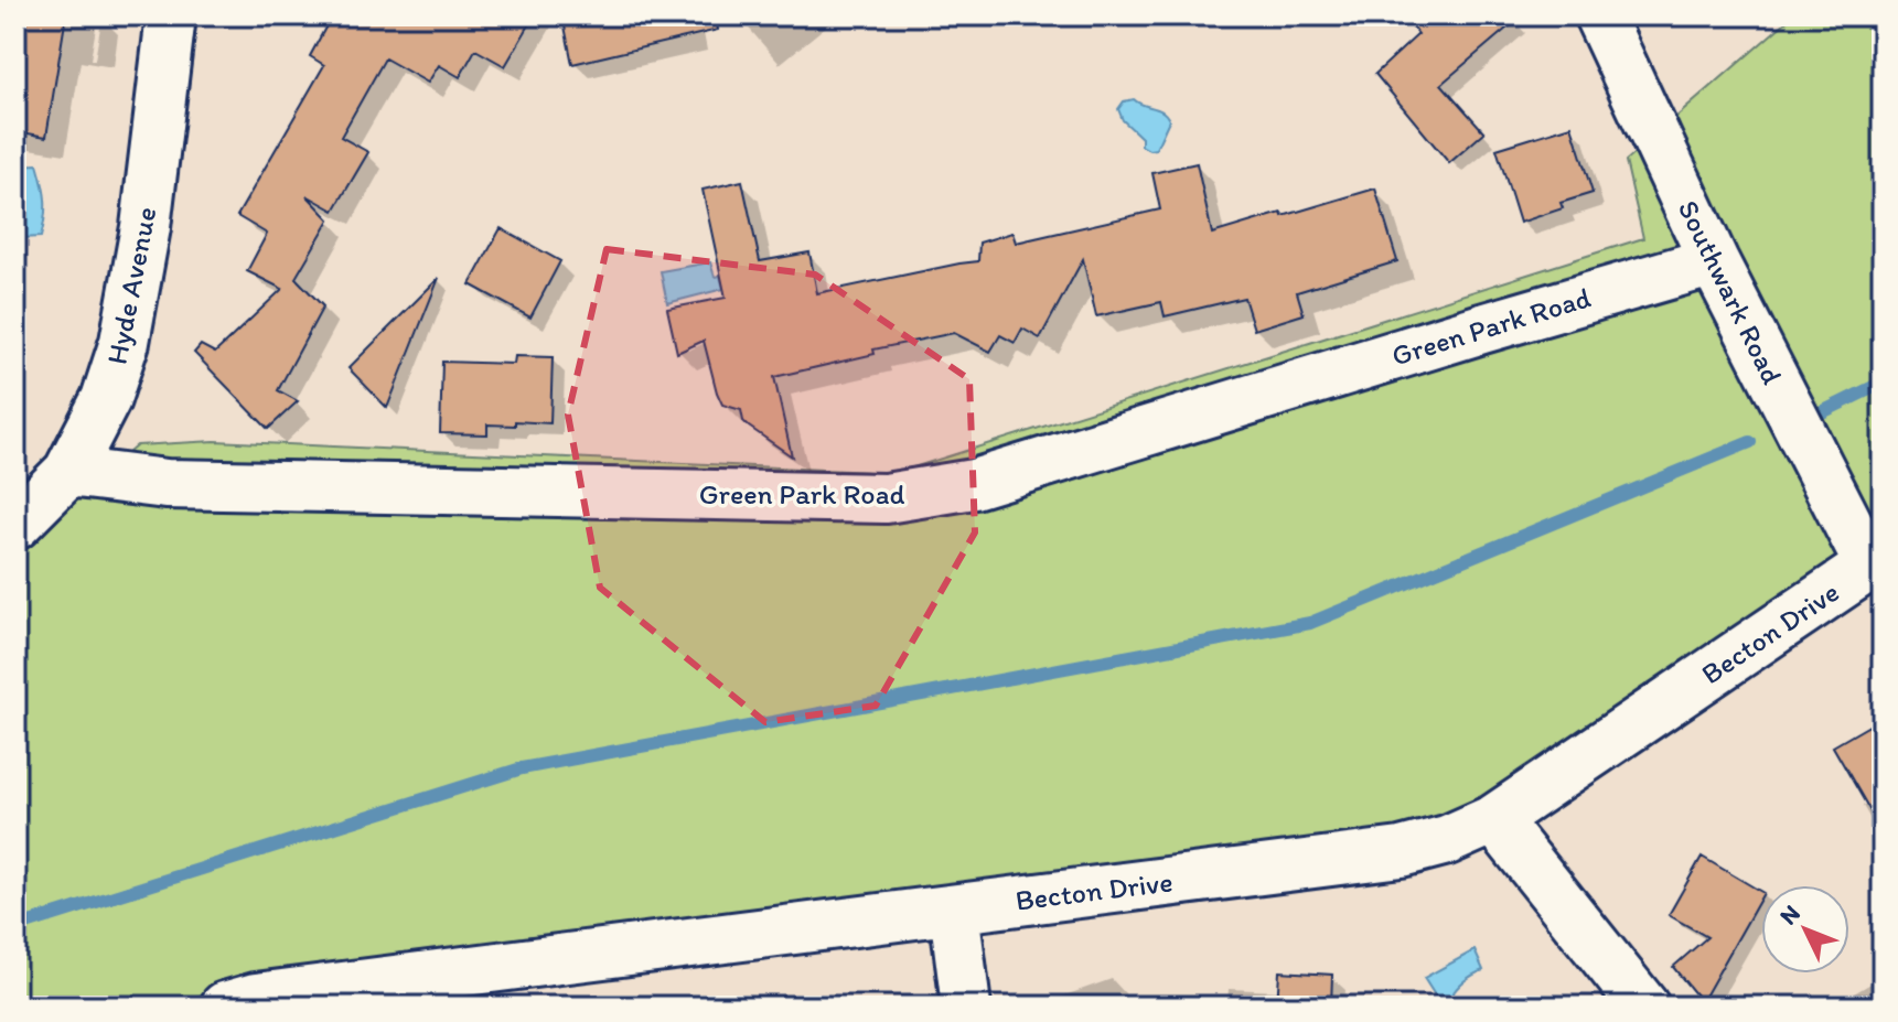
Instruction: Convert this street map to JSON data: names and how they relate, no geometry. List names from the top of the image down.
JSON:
{
  "streets": {
    "street": [
      "Hyde Avenue",
      "Southwark Road",
      "Green Park Road",
      "Becton Drive"
    ]
  },
  "crossings": [
    ["Hyde Avenue", "Green Park Road"],
    ["Southwark Road", "Green Park Road"],
    ["Southwark Road", "Becton Drive"]
  ],
  "north": "top left"
}
